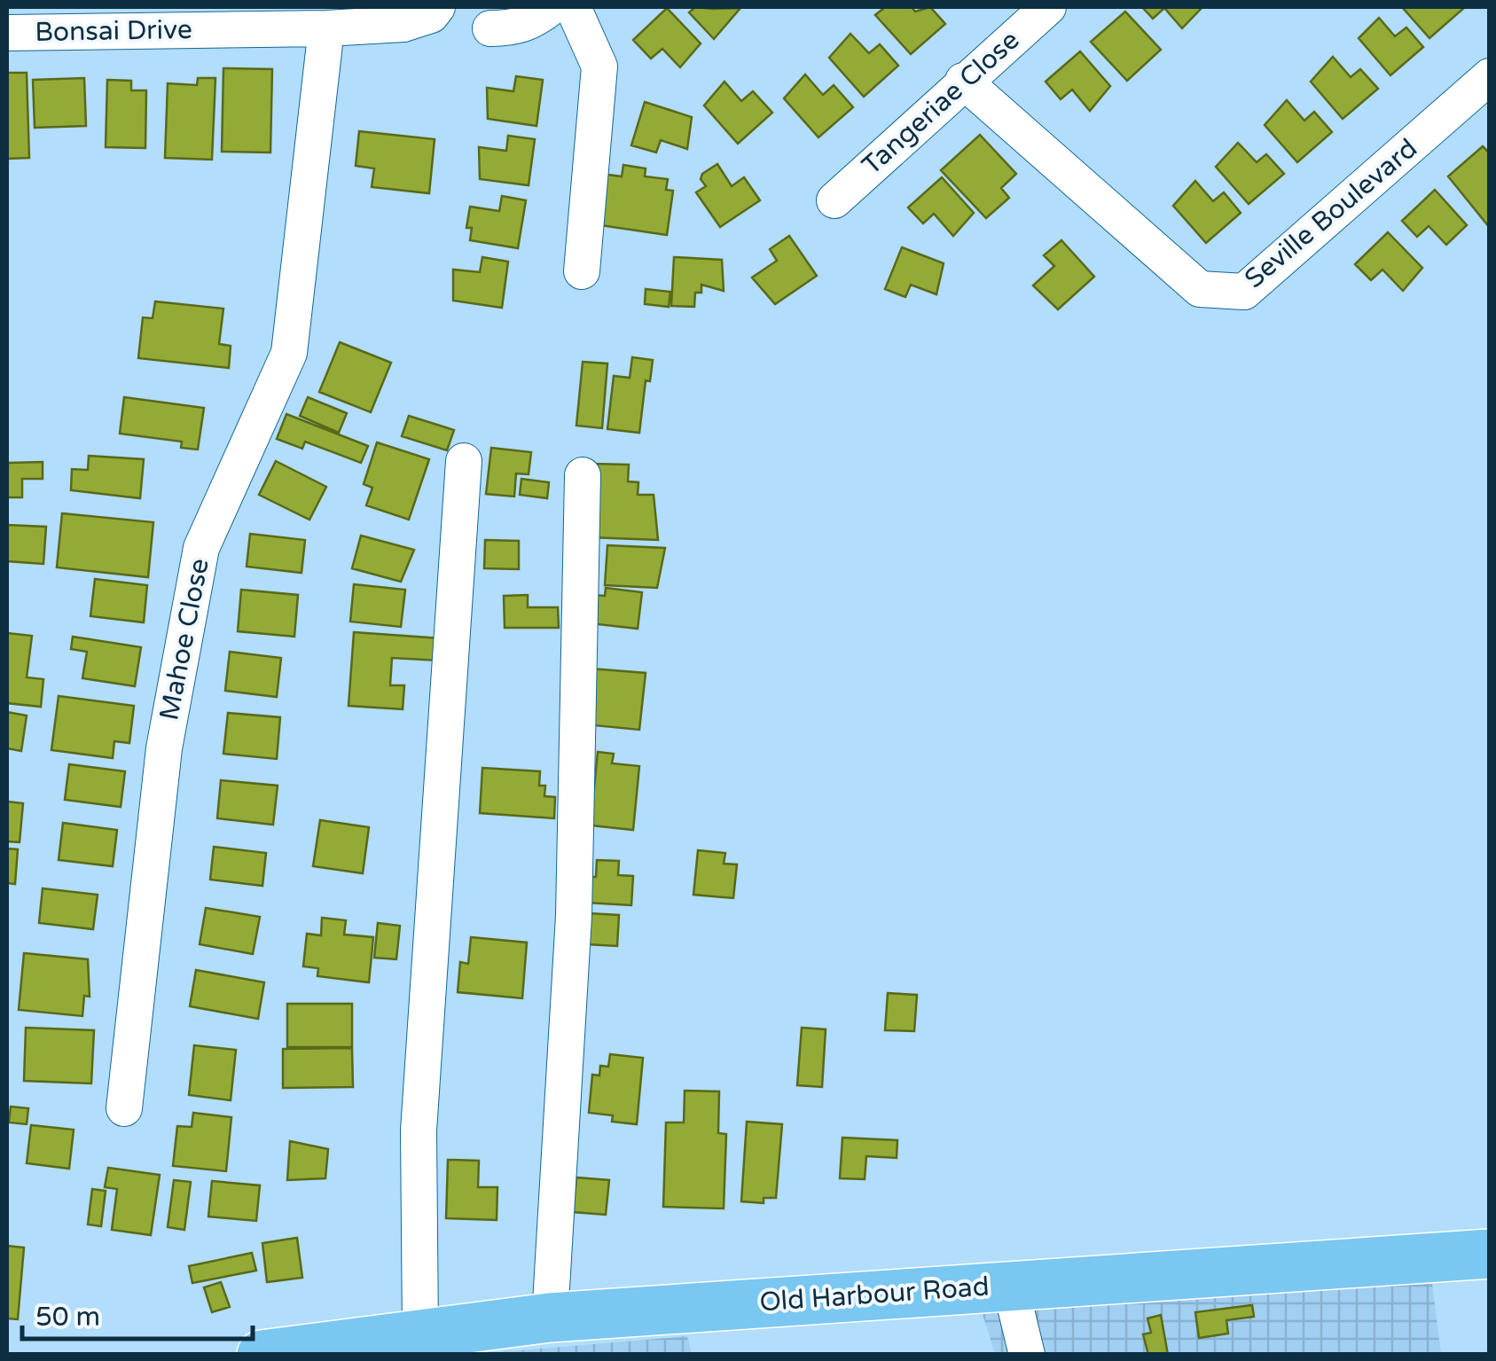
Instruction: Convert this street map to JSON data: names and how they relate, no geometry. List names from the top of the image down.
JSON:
{
  "streets": {
    "main road": ["Old Harbour Road"],
    "street": [
      "Bonsai Drive",
      "Tangeriae Close",
      "Seville Boulevard",
      "Mahoe Close"
    ]
  },
  "crossings": [
    ["Bonsai Drive", "Mahoe Close"],
    ["Tangeriae Close", "Seville Boulevard"]
  ],
  "scale_bar": "50 m"
}
